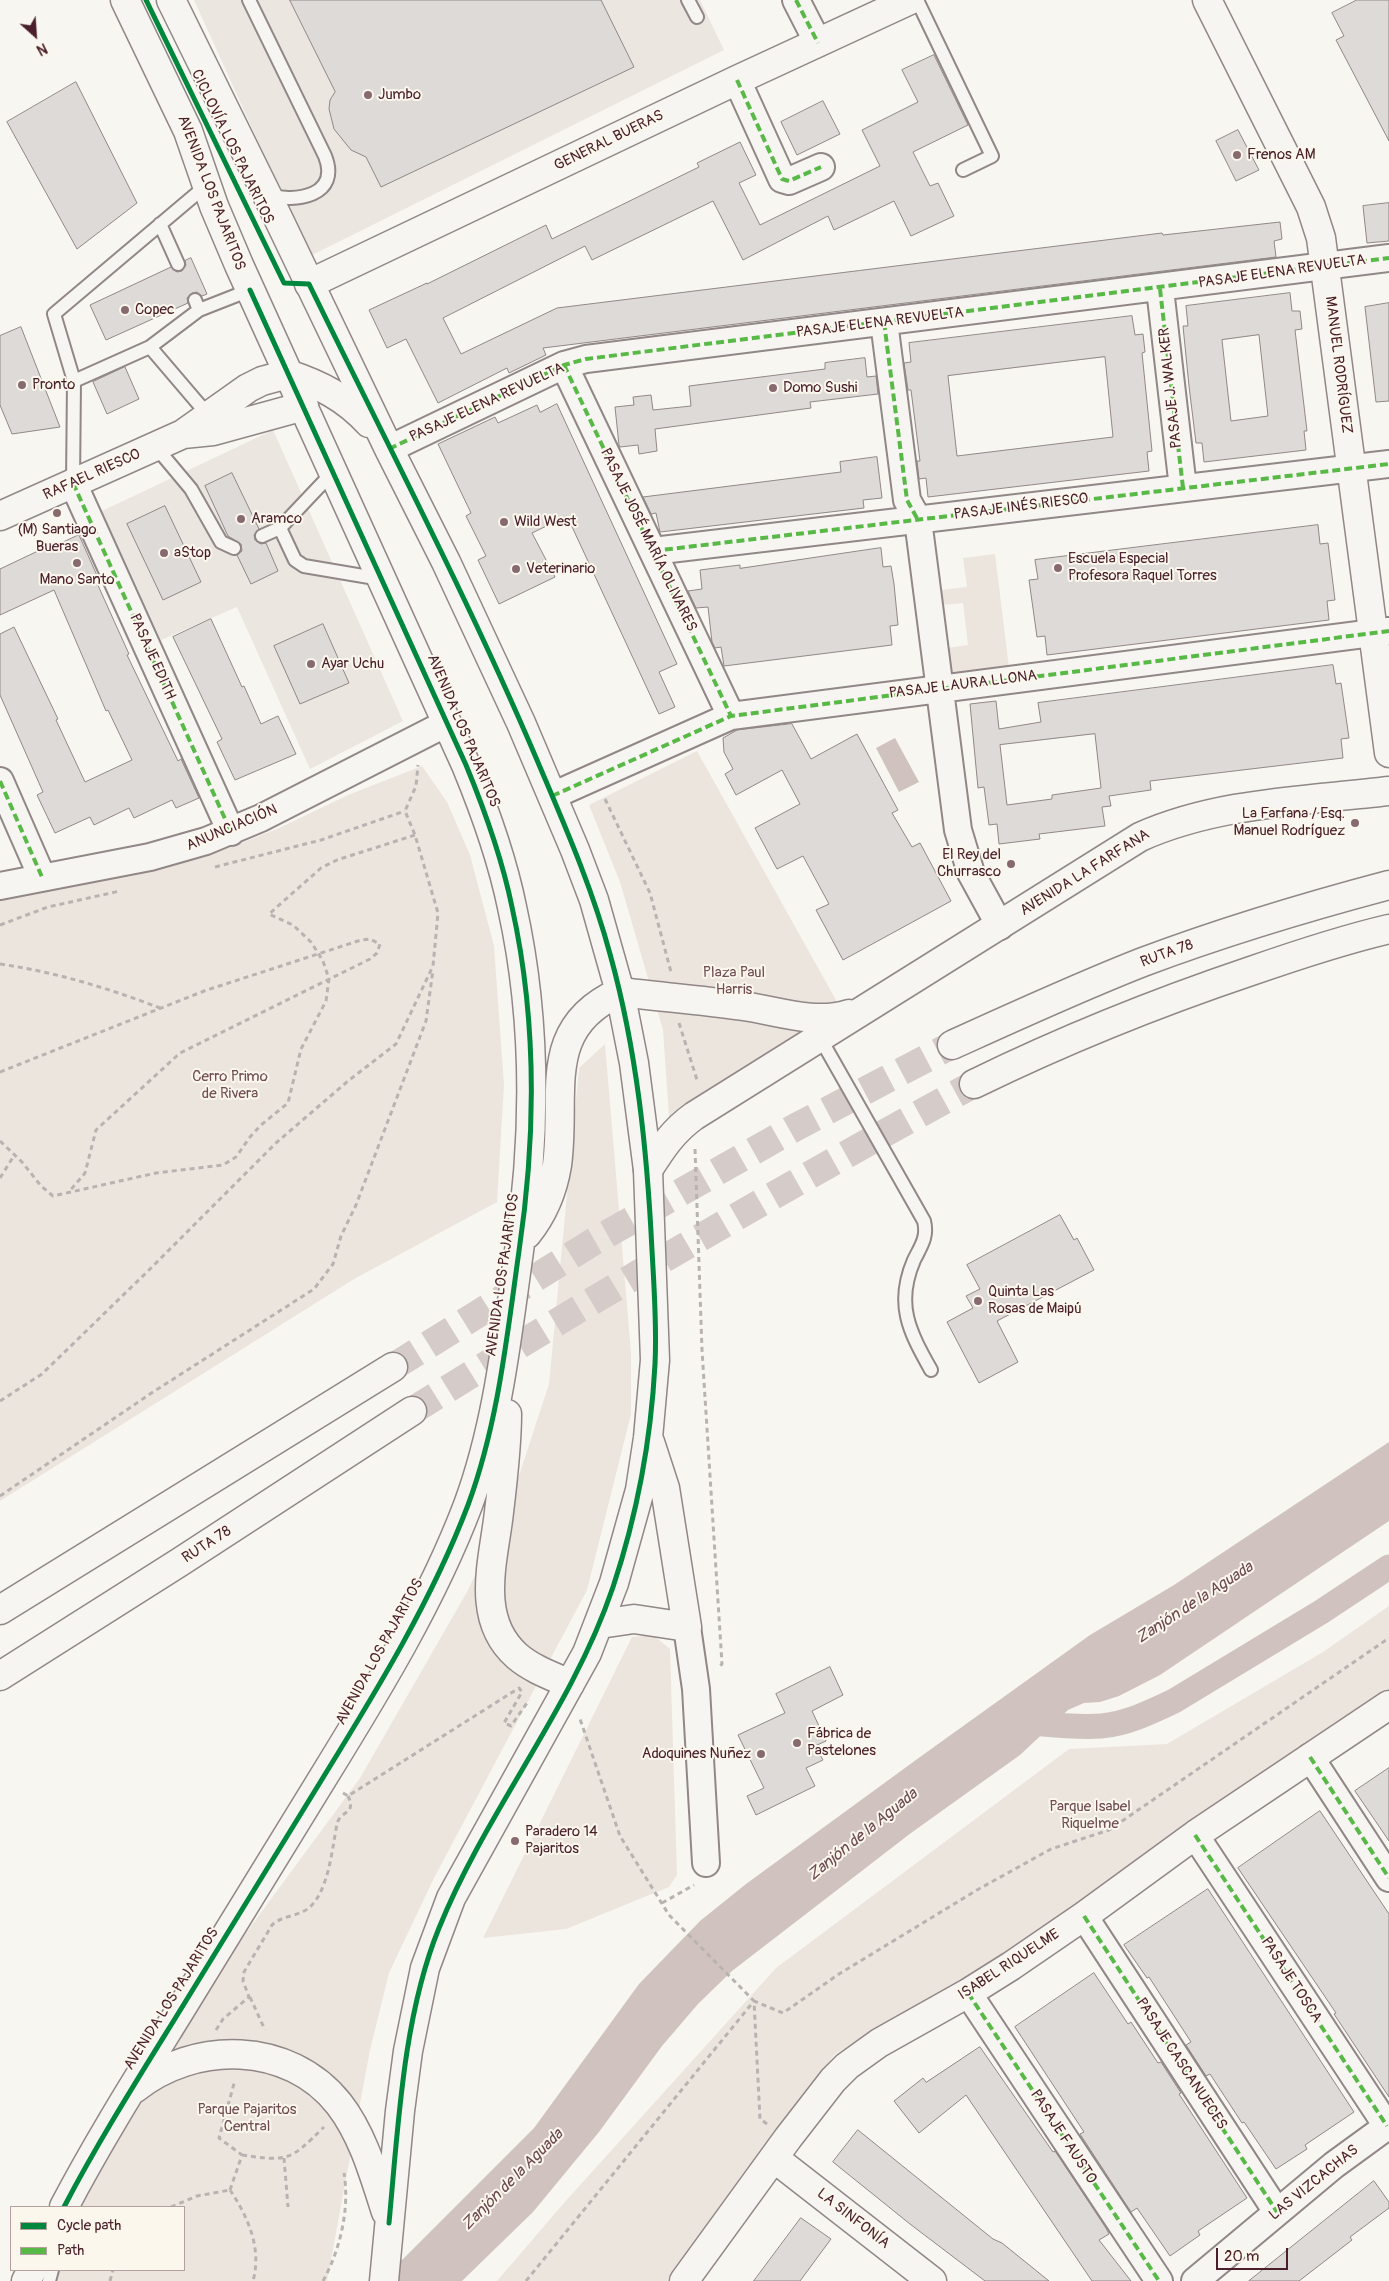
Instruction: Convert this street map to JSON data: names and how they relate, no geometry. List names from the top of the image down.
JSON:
{
  "streets": {
    "main road": [
      "GENERAL BUERAS",
      "AVENIDA LOS PAJARITOS",
      "MANUEL RODRÍGUEZ",
      "RAFAEL RIESCO",
      "AVENIDA LA FARFANA",
      "RUTA 78",
      "ISABEL RIQUELME",
      "LA SINFONÍA"
    ],
    "street": [
      "PASAJE ELENA REVUELTA",
      "PASAJE J. WALKER",
      "PASAJE INÉS RIESCO",
      "PASAJE JOSÉ MARÍA OLIVARES",
      "PASAJE EDITH",
      "PASAJE LAURA LLONA",
      "ANUNCIACIÓN",
      "PASAJE TOSCA",
      "PASAJE CASCANUECES",
      "PASAJE FAUSTO",
      "LAS VIZCACHAS"
    ],
    "cycle path": ["CICLOVÍA LOS PAJARITOS"]
  },
  "crossings": [
    ["AVENIDA LOS PAJARITOS", "RAFAEL RIESCO"],
    ["AVENIDA LOS PAJARITOS", "ANUNCIACIÓN"],
    ["PASAJE ELENA REVUELTA", "MANUEL RODRÍGUEZ"],
    ["PASAJE ELENA REVUELTA", "PASAJE J. WALKER"],
    ["PASAJE ELENA REVUELTA", "PASAJE JOSÉ MARÍA OLIVARES"],
    ["MANUEL RODRÍGUEZ", "PASAJE INÉS RIESCO"],
    ["MANUEL RODRÍGUEZ", "PASAJE LAURA LLONA"],
    ["PASAJE J. WALKER", "PASAJE INÉS RIESCO"],
    ["RAFAEL RIESCO", "PASAJE EDITH"],
    ["PASAJE INÉS RIESCO", "PASAJE JOSÉ MARÍA OLIVARES"],
    ["PASAJE JOSÉ MARÍA OLIVARES", "PASAJE LAURA LLONA"],
    ["PASAJE EDITH", "ANUNCIACIÓN"],
    ["ISABEL RIQUELME", "PASAJE TOSCA"],
    ["ISABEL RIQUELME", "PASAJE CASCANUECES"],
    ["ISABEL RIQUELME", "PASAJE FAUSTO"],
    ["ISABEL RIQUELME", "LA SINFONÍA"],
    ["PASAJE TOSCA", "LAS VIZCACHAS"],
    ["PASAJE CASCANUECES", "LAS VIZCACHAS"]
  ],
  "water": ["Zanjón de la Aguada"],
  "parks": [
    "Plaza Paul Harris",
    "Cerro Primo de Rivera",
    "Parque Isabel Riquelme",
    "Parque Pajaritos Central"
  ],
  "places": [
    "Jumbo",
    "Frenos AM",
    "Copec",
    "Pronto",
    "Domo Sushi",
    "(M) Santiago Bueras",
    "Aramco",
    "Wild West",
    "aStop",
    "Mano Santo",
    "Escuela Especial Profesora Raquel Torres",
    "Veterinario",
    "Ayar Uchu",
    "La Farfana / Esq. Manuel Rodríguez",
    "El Rey del Churrasco",
    "Quinta Las Rosas de Maipú",
    "Fábrica de Pastelones",
    "Adoquines Nuñez",
    "Paradero 14 Pajaritos"
  ],
  "legend": ["Cycle path", "Path"],
  "scale_bar": "20 m",
  "north": "bottom right"
}
